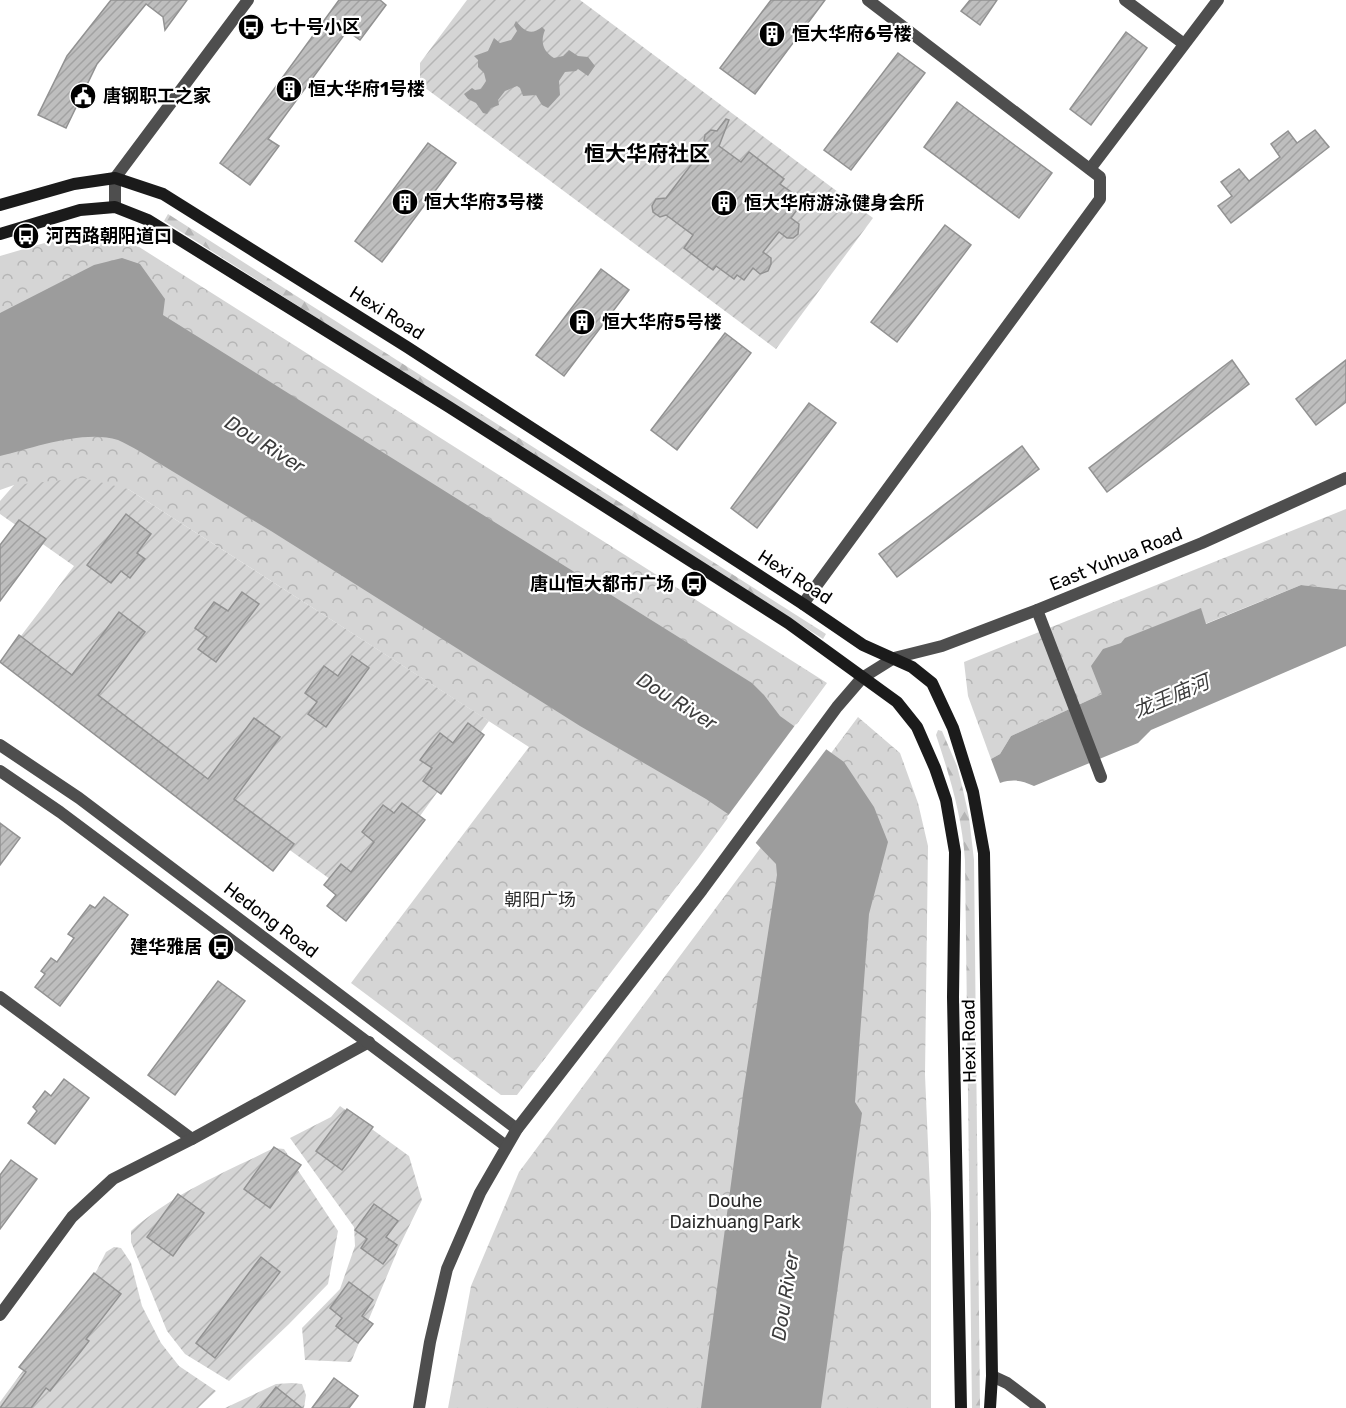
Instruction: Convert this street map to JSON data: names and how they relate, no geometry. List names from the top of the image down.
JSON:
{
  "streets": {
    "main road": ["Hexi Road"],
    "street": ["East Yuhua Road", "Hedong Road"]
  },
  "crossings": [
    ["Hexi Road", "East Yuhua Road"],
    ["East Yuhua Road", "Hedong Road"]
  ],
  "districts": ["恒大华府社区"],
  "water": ["Dou River", "龙王庙河"],
  "parks": ["朝阳广场", "Douhe Daizhuang Park"],
  "places": {
    "bus stop": [
      "七十号小区",
      "河西路朝阳道口",
      "唐山恒大都市广场",
      "建华雅居"
    ],
    "building": [
      "恒大华府6号楼",
      "恒大华府1号楼",
      "恒大华府3号楼",
      "恒大华府游泳健身会所",
      "恒大华府5号楼"
    ],
    "public building": ["唐钢职工之家"]
  }
}
